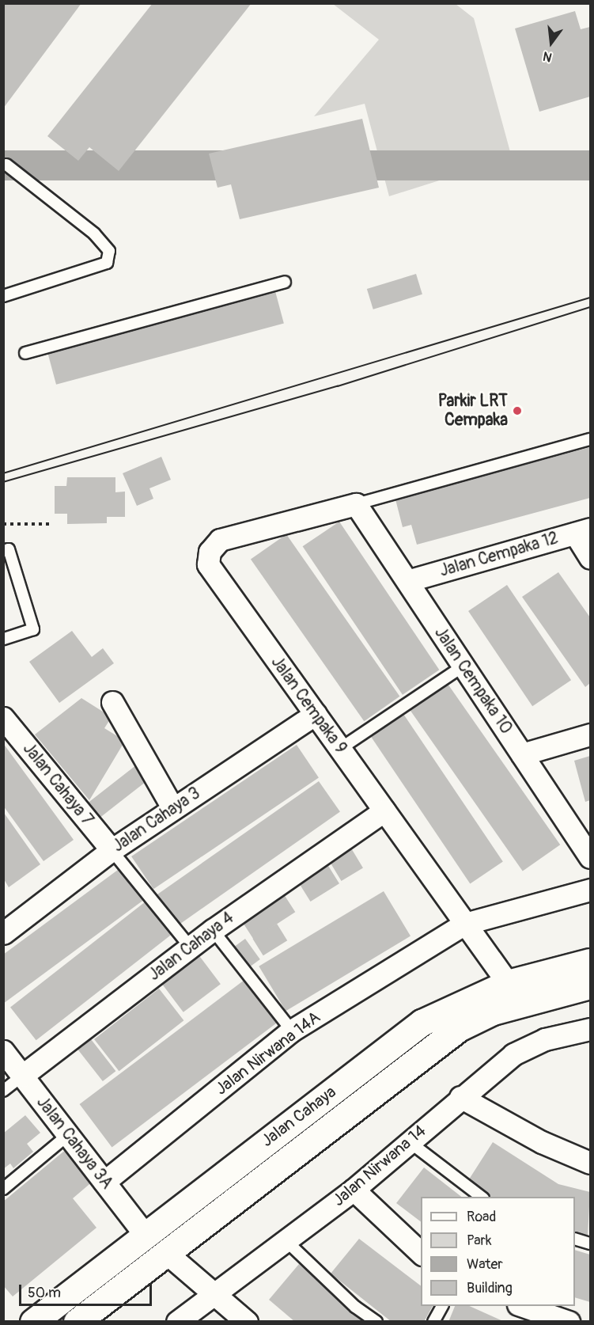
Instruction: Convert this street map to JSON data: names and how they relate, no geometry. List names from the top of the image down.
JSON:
{
  "streets": {
    "main road": ["Jalan Cahaya"],
    "street": [
      "Jalan Cempaka 12",
      "Jalan Cempaka 10",
      "Jalan Cempaka 9",
      "Jalan Cahaya 7",
      "Jalan Cahaya 3",
      "Jalan Cahaya 4",
      "Jalan Nirwana 14A",
      "Jalan Cahaya 3A",
      "Jalan Nirwana 14"
    ]
  },
  "crossings": [
    ["Jalan Cempaka 12", "Jalan Cempaka 10"],
    ["Jalan Cempaka 10", "Jalan Cempaka 9"],
    ["Jalan Cempaka 9", "Jalan Cahaya 3"],
    ["Jalan Cempaka 9", "Jalan Cahaya 4"],
    ["Jalan Cempaka 9", "Jalan Nirwana 14A"],
    ["Jalan Cempaka 9", "Jalan Cahaya"],
    ["Jalan Cahaya 7", "Jalan Cahaya 3"],
    ["Jalan Cahaya 4", "Jalan Cahaya 3A"],
    ["Jalan Nirwana 14A", "Jalan Cahaya 3A"],
    ["Jalan Cahaya", "Jalan Cahaya 3A"]
  ],
  "places": ["Parkir LRT Cempaka"],
  "legend": [
    "Road",
    "Park",
    "Water",
    "Building"
  ],
  "scale_bar": "50 m",
  "north": "bottom"
}
